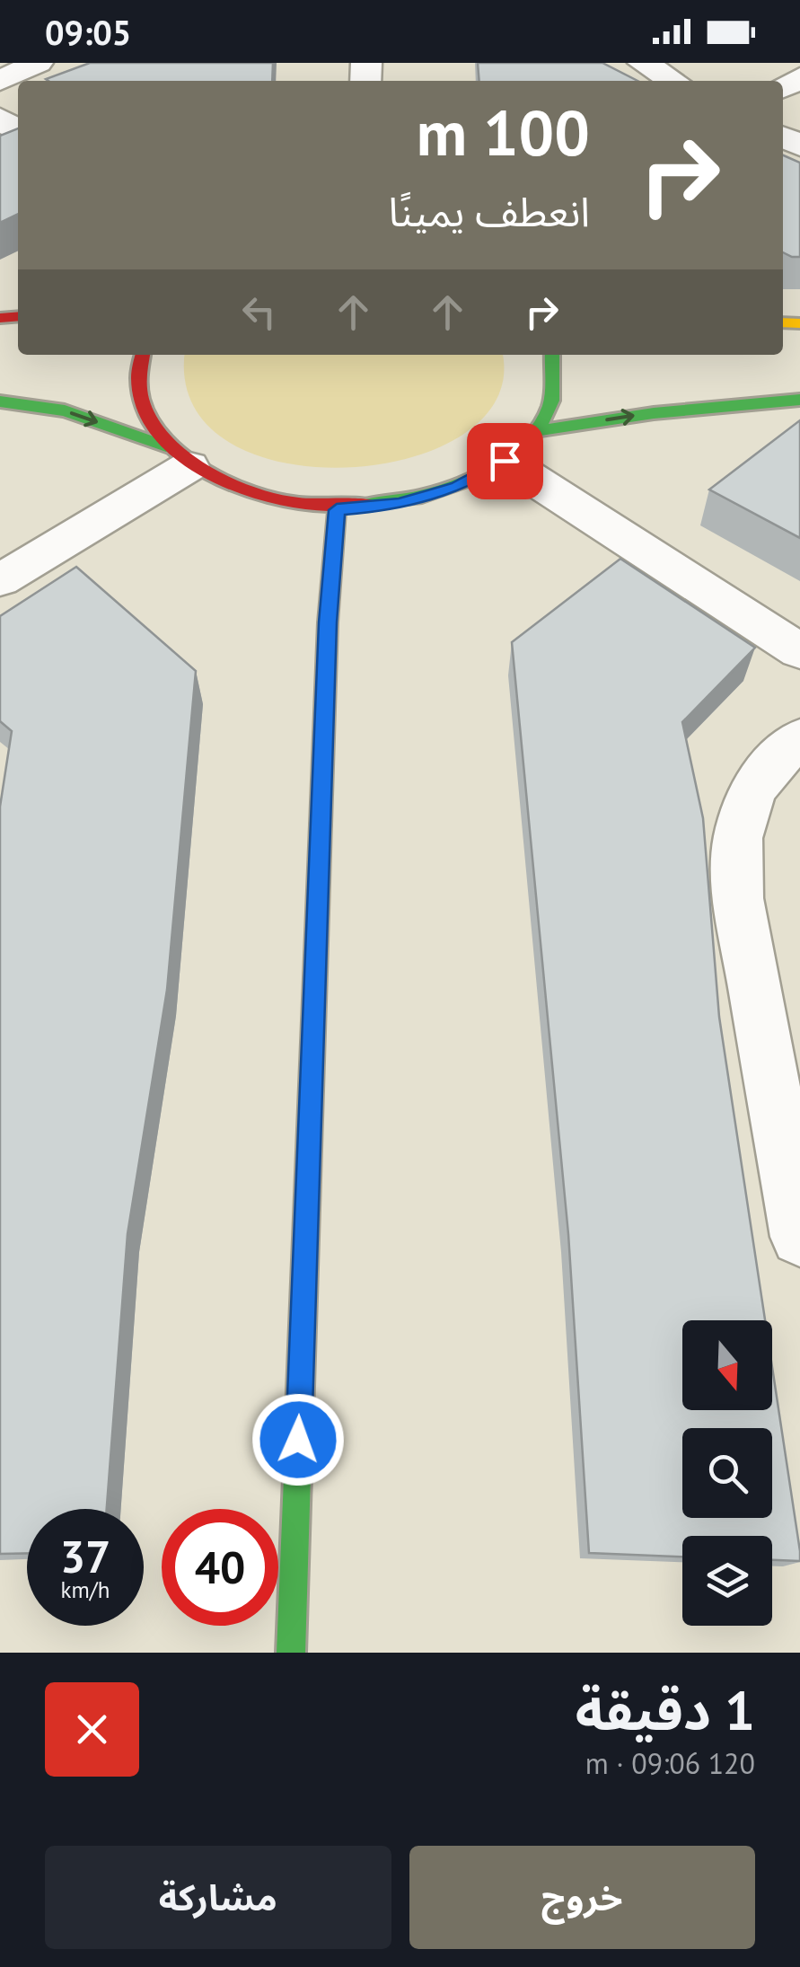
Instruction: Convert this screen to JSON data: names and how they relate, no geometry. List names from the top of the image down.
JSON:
{
  "north": "bottom",
  "page": {
    "status": "09:05",
    "turn": ["100 m", "انعطف يمينًا"],
    "speed": "37 km/h",
    "limit": "40",
    "heading": ["1 دقيقة", "120 m · 09:06"],
    "buttons": ["خروج", "مشاركة"]
  }
}
